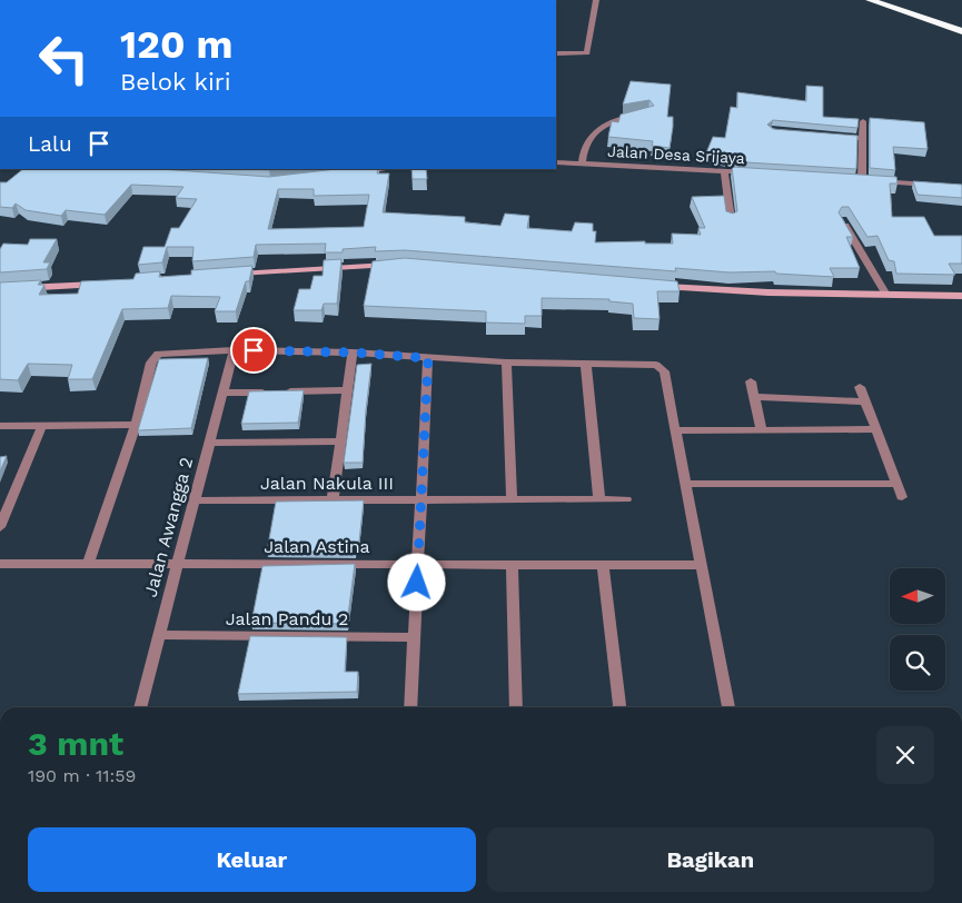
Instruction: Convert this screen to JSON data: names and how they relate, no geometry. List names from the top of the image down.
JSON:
{
  "streets": {
    "street": [
      "Jalan Desa Srijaya",
      "Jalan Nakula III",
      "Jalan Awangga 2",
      "Jalan Astina",
      "Jalan Pandu 2"
    ]
  },
  "crossings": [
    ["Jalan Nakula III", "Jalan Awangga 2"],
    ["Jalan Awangga 2", "Jalan Astina"],
    ["Jalan Awangga 2", "Jalan Pandu 2"]
  ],
  "north": "left",
  "page": {
    "turn": ["120 m", "Belok kiri"],
    "then": "Lalu",
    "heading": ["3 mnt", "190 m · 11:59"],
    "buttons": ["Keluar", "Bagikan"]
  }
}
